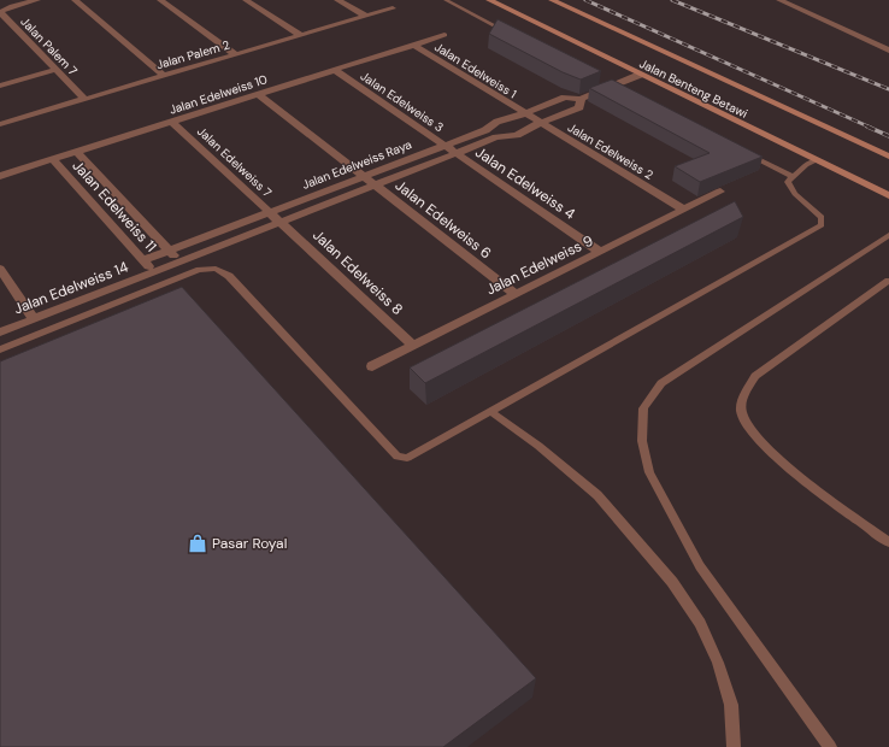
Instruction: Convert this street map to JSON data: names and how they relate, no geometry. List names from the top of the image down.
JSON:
{
  "streets": {
    "main road": ["Jalan Benteng Betawi"],
    "street": [
      "Jalan Palem 7",
      "Jalan Palem 2",
      "Jalan Edelweiss 1",
      "Jalan Edelweiss 10",
      "Jalan Edelweiss 3",
      "Jalan Edelweiss 2",
      "Jalan Edelweiss 7",
      "Jalan Edelweiss Raya",
      "Jalan Edelweiss 4",
      "Jalan Edelweiss 11",
      "Jalan Edelweiss 6",
      "Jalan Edelweiss 9",
      "Jalan Edelweiss 8",
      "Jalan Edelweiss 14"
    ]
  },
  "crossings": [
    ["Jalan Palem 7", "Jalan Palem 2"],
    ["Jalan Edelweiss 1", "Jalan Edelweiss 10"],
    ["Jalan Edelweiss 1", "Jalan Edelweiss 2"],
    ["Jalan Edelweiss 1", "Jalan Edelweiss Raya"],
    ["Jalan Benteng Betawi", "Jalan Edelweiss Raya"],
    ["Jalan Edelweiss 10", "Jalan Edelweiss 3"],
    ["Jalan Edelweiss 10", "Jalan Edelweiss 7"],
    ["Jalan Edelweiss 10", "Jalan Edelweiss 11"],
    ["Jalan Edelweiss 10", "Jalan Edelweiss 6"],
    ["Jalan Edelweiss 3", "Jalan Edelweiss Raya"],
    ["Jalan Edelweiss 3", "Jalan Edelweiss 4"],
    ["Jalan Edelweiss 2", "Jalan Edelweiss Raya"],
    ["Jalan Edelweiss 2", "Jalan Edelweiss 9"],
    ["Jalan Edelweiss 7", "Jalan Edelweiss Raya"],
    ["Jalan Edelweiss 7", "Jalan Edelweiss 8"],
    ["Jalan Edelweiss Raya", "Jalan Edelweiss 4"],
    ["Jalan Edelweiss Raya", "Jalan Edelweiss 11"],
    ["Jalan Edelweiss Raya", "Jalan Edelweiss 6"],
    ["Jalan Edelweiss Raya", "Jalan Edelweiss 8"],
    ["Jalan Edelweiss Raya", "Jalan Edelweiss 14"],
    ["Jalan Edelweiss 4", "Jalan Edelweiss 9"],
    ["Jalan Edelweiss 11", "Jalan Edelweiss 14"],
    ["Jalan Edelweiss 6", "Jalan Edelweiss 9"],
    ["Jalan Edelweiss 9", "Jalan Edelweiss 8"]
  ],
  "places": {
    "shop": ["Pasar Royal"]
  }
}
